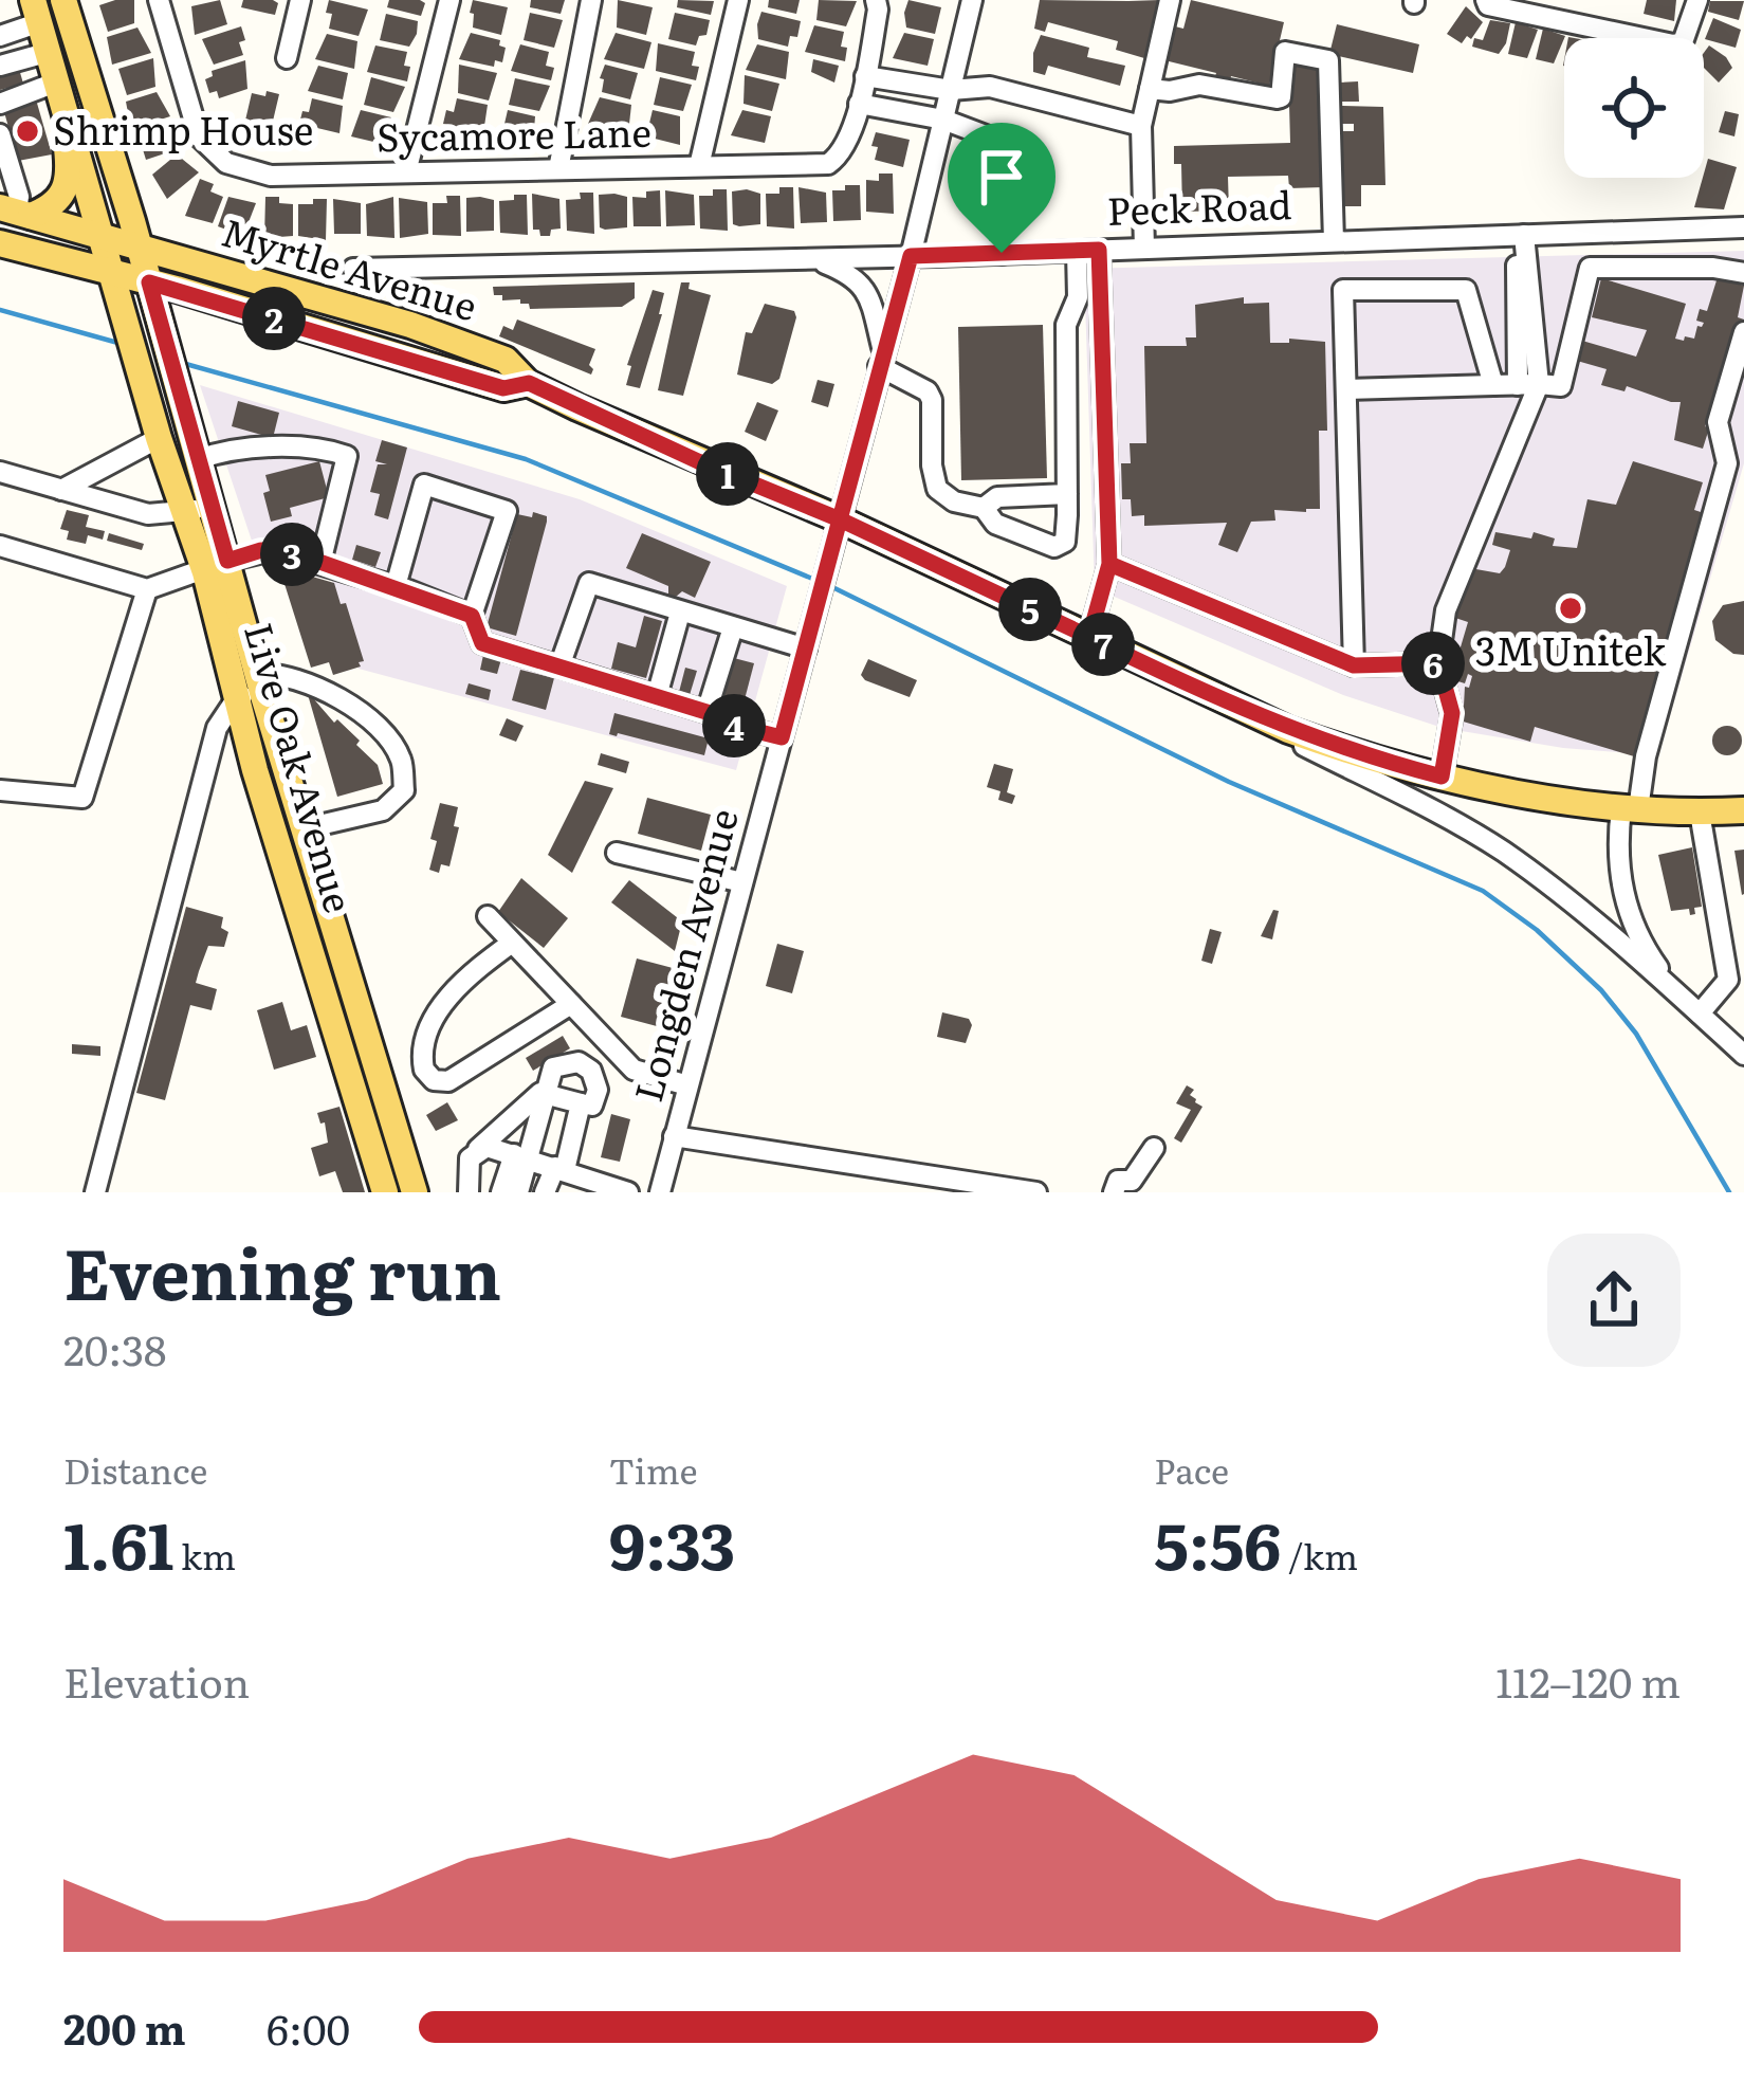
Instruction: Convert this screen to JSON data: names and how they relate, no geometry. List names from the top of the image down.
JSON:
{
  "streets": {
    "main road": ["Myrtle Avenue", "Live Oak Avenue"],
    "street": ["Sycamore Lane", "Peck Road", "Longden Avenue"]
  },
  "crossings": [
    ["Peck Road", "Longden Avenue"],
    ["Myrtle Avenue", "Live Oak Avenue"],
    ["Myrtle Avenue", "Longden Avenue"]
  ],
  "places": ["Shrimp House", "3M Unitek"],
  "page": {
    "pins": [
      "2",
      "1",
      "3",
      "5",
      "7",
      "6",
      "4"
    ],
    "heading": ["Evening run", "20:38"],
    "stats": [
      ["Distance", "1.61 km"],
      ["Time", "9:33"],
      ["Pace", "5:56 /km"]
    ],
    "chart": ["Elevation", "112–120 m"],
    "list": [
      {
        "name": "200 m",
        "note": "6:00"
      }
    ]
  }
}
